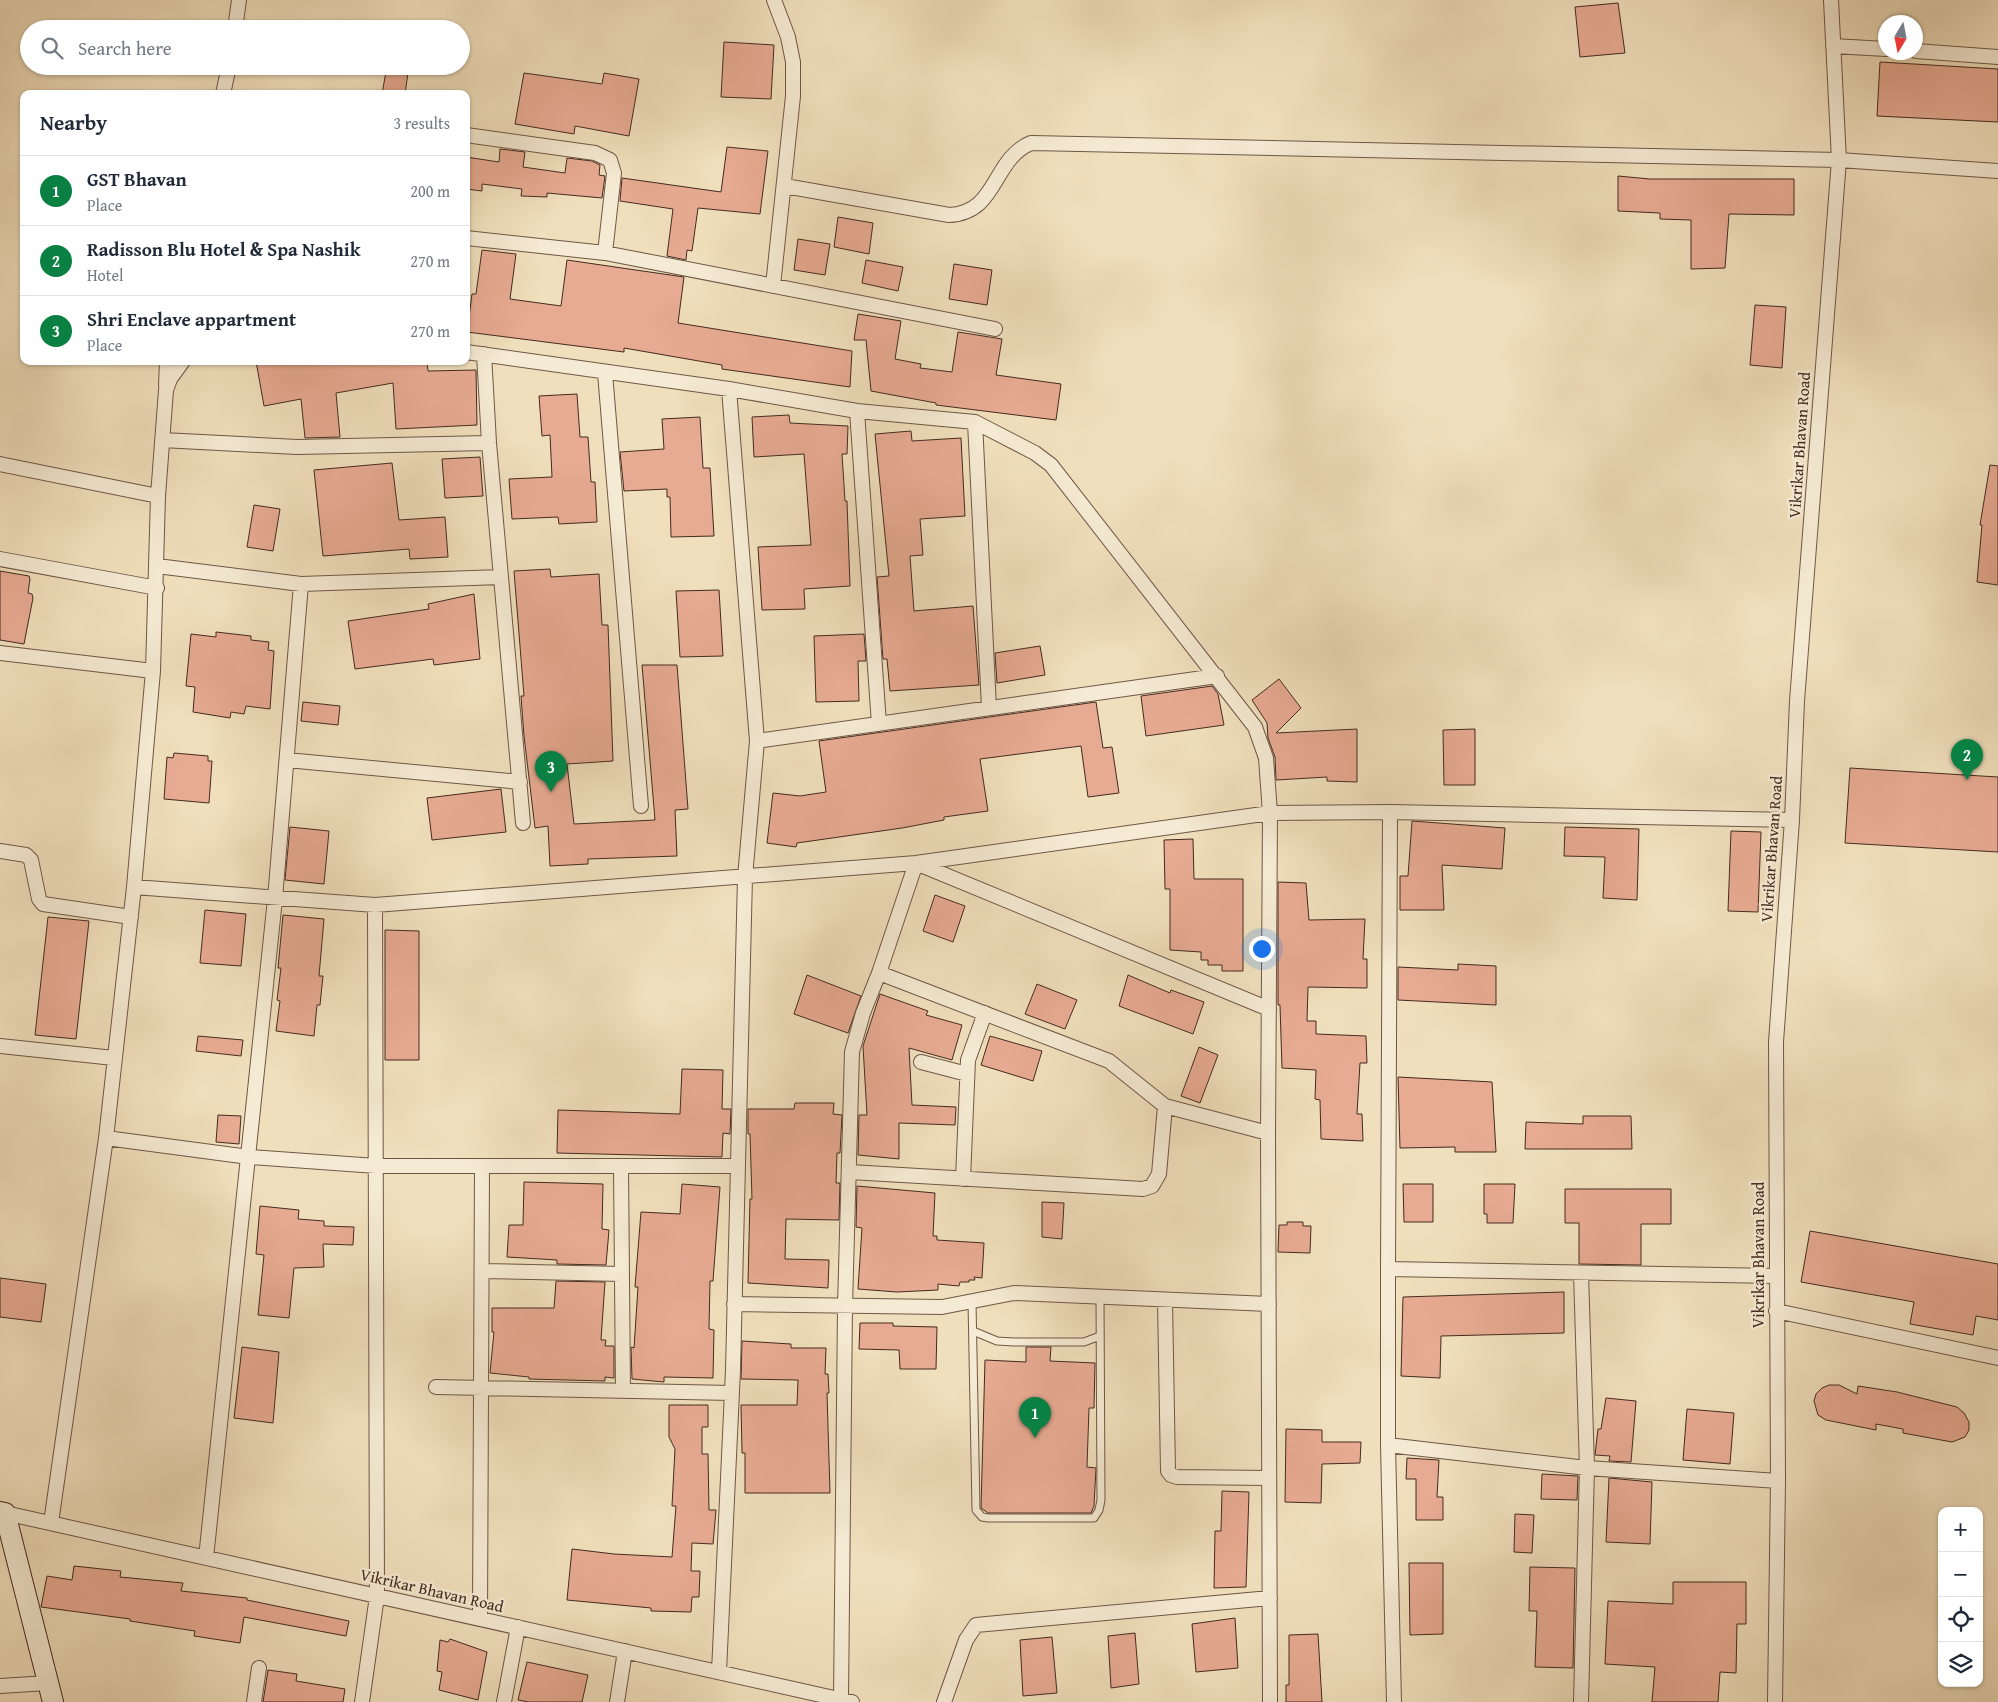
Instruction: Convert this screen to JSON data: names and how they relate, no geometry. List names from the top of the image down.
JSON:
{
  "streets": {
    "street": ["Vikrikar Bhavan Road"]
  },
  "north": "bottom",
  "page": {
    "search": "Search here",
    "heading": ["Nearby", "3 results"],
    "list": [
      {
        "mark": "1",
        "name": "GST Bhavan",
        "note": "Place",
        "value": "200 m"
      },
      {
        "mark": "2",
        "name": "Radisson Blu Hotel & Spa Nashik",
        "note": "Hotel",
        "value": "270 m"
      },
      {
        "mark": "3",
        "name": "Shri Enclave appartment",
        "note": "Place",
        "value": "270 m"
      }
    ],
    "pins": ["2", "3", "1"],
    "map_buttons": ["+", "−"]
  }
}
